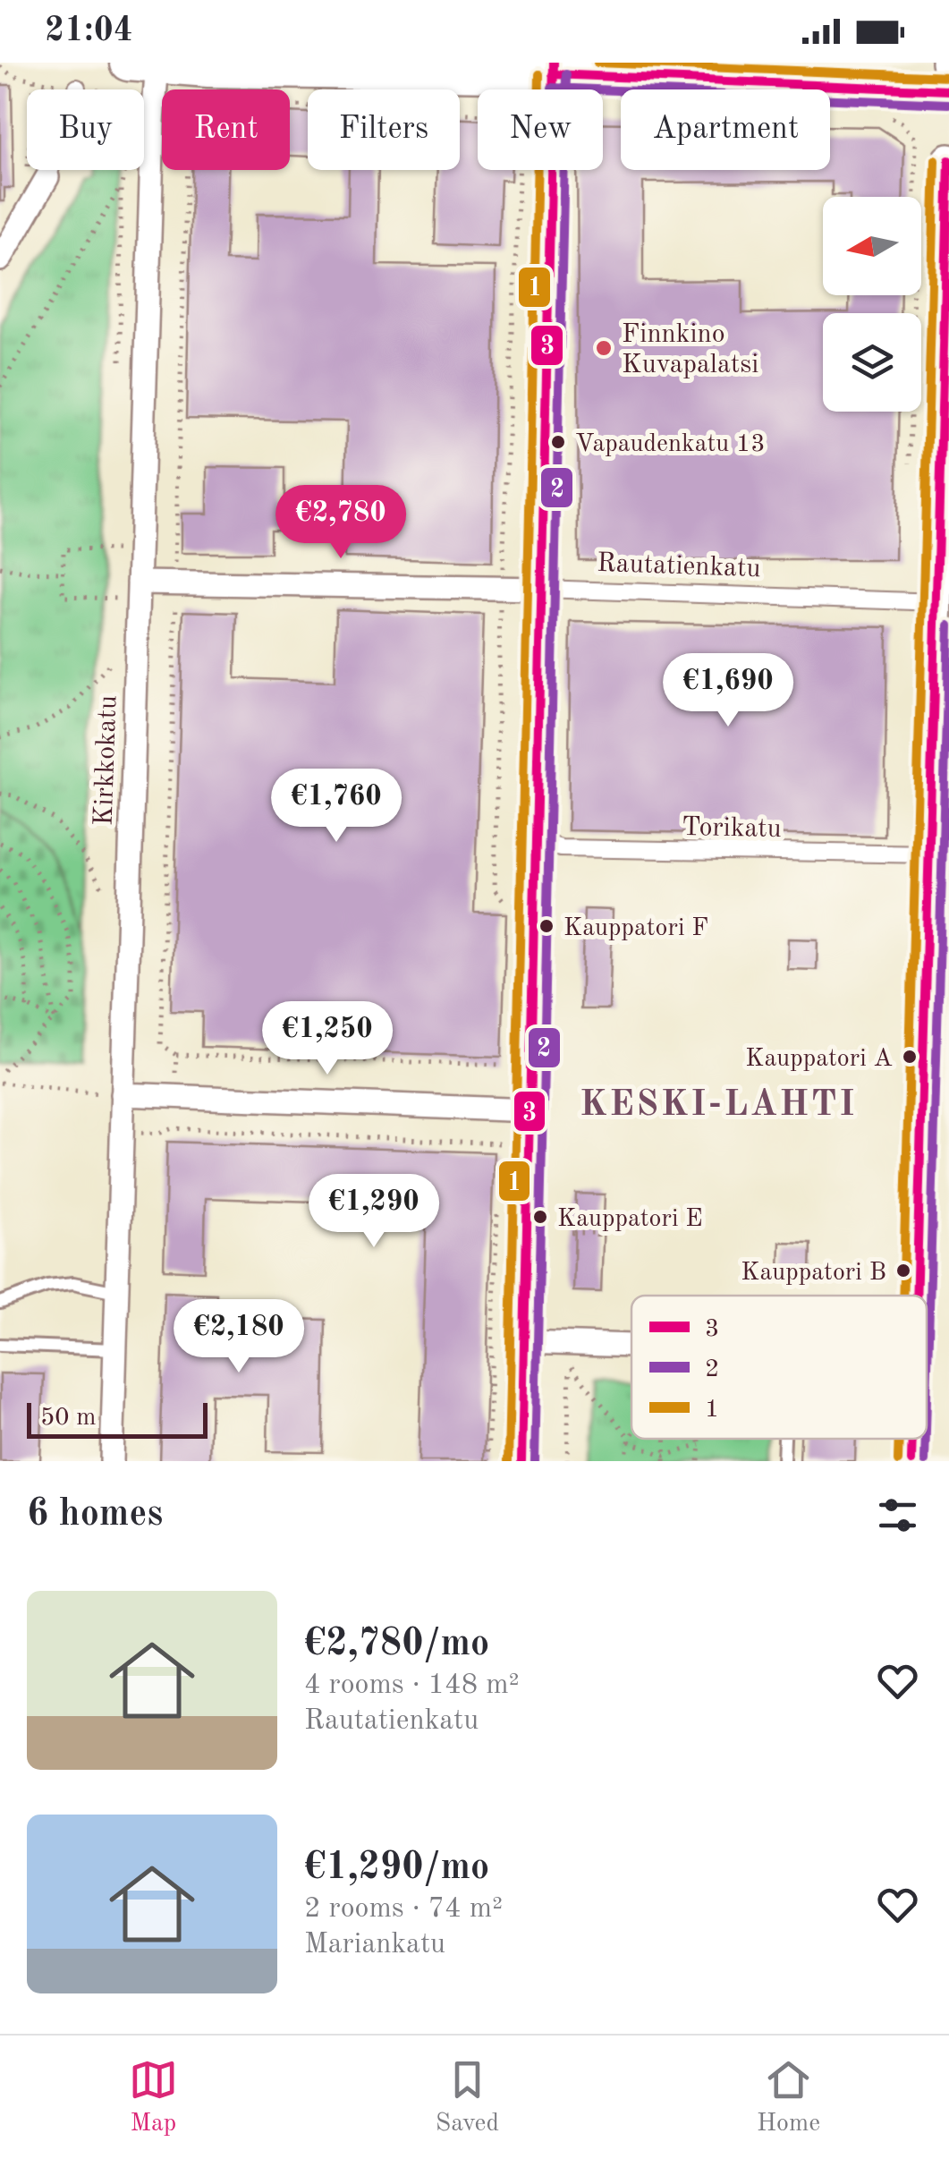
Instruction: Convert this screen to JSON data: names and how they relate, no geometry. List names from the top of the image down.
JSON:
{
  "streets": {
    "street": ["Rautatienkatu", "Kirkkokatu", "Torikatu"]
  },
  "crossings": [
    ["Rautatienkatu", "Kirkkokatu"]
  ],
  "districts": ["KESKI-LAHTI"],
  "places": [
    "Finnkino Kuvapalatsi",
    "Vapaudenkatu 13",
    "Kauppatori F",
    "Kauppatori A",
    "Kauppatori E",
    "Kauppatori B"
  ],
  "lines": ["transit line 3", "transit line 1", "transit line 2"],
  "legend": ["3", "2", "1"],
  "scale_bar": "50 m",
  "north": "left",
  "page": {
    "status": "21:04",
    "chip": [
      "Buy",
      "Rent",
      "Filters",
      "New",
      "Apartment"
    ],
    "price": [
      "€2,780",
      "€1,690",
      "€1,760",
      "€1,250",
      "€1,290",
      "€2,180"
    ],
    "scale": "50 m",
    "heading": "6 homes",
    "list": [
      {
        "name": "€2,780/mo",
        "note": "4 rooms · 148 m² · Rautatienkatu"
      },
      {
        "name": "€1,290/mo",
        "note": "2 rooms · 74 m² · Mariankatu"
      }
    ],
    "tabs": ["Map", "Saved", "Home"]
  }
}
